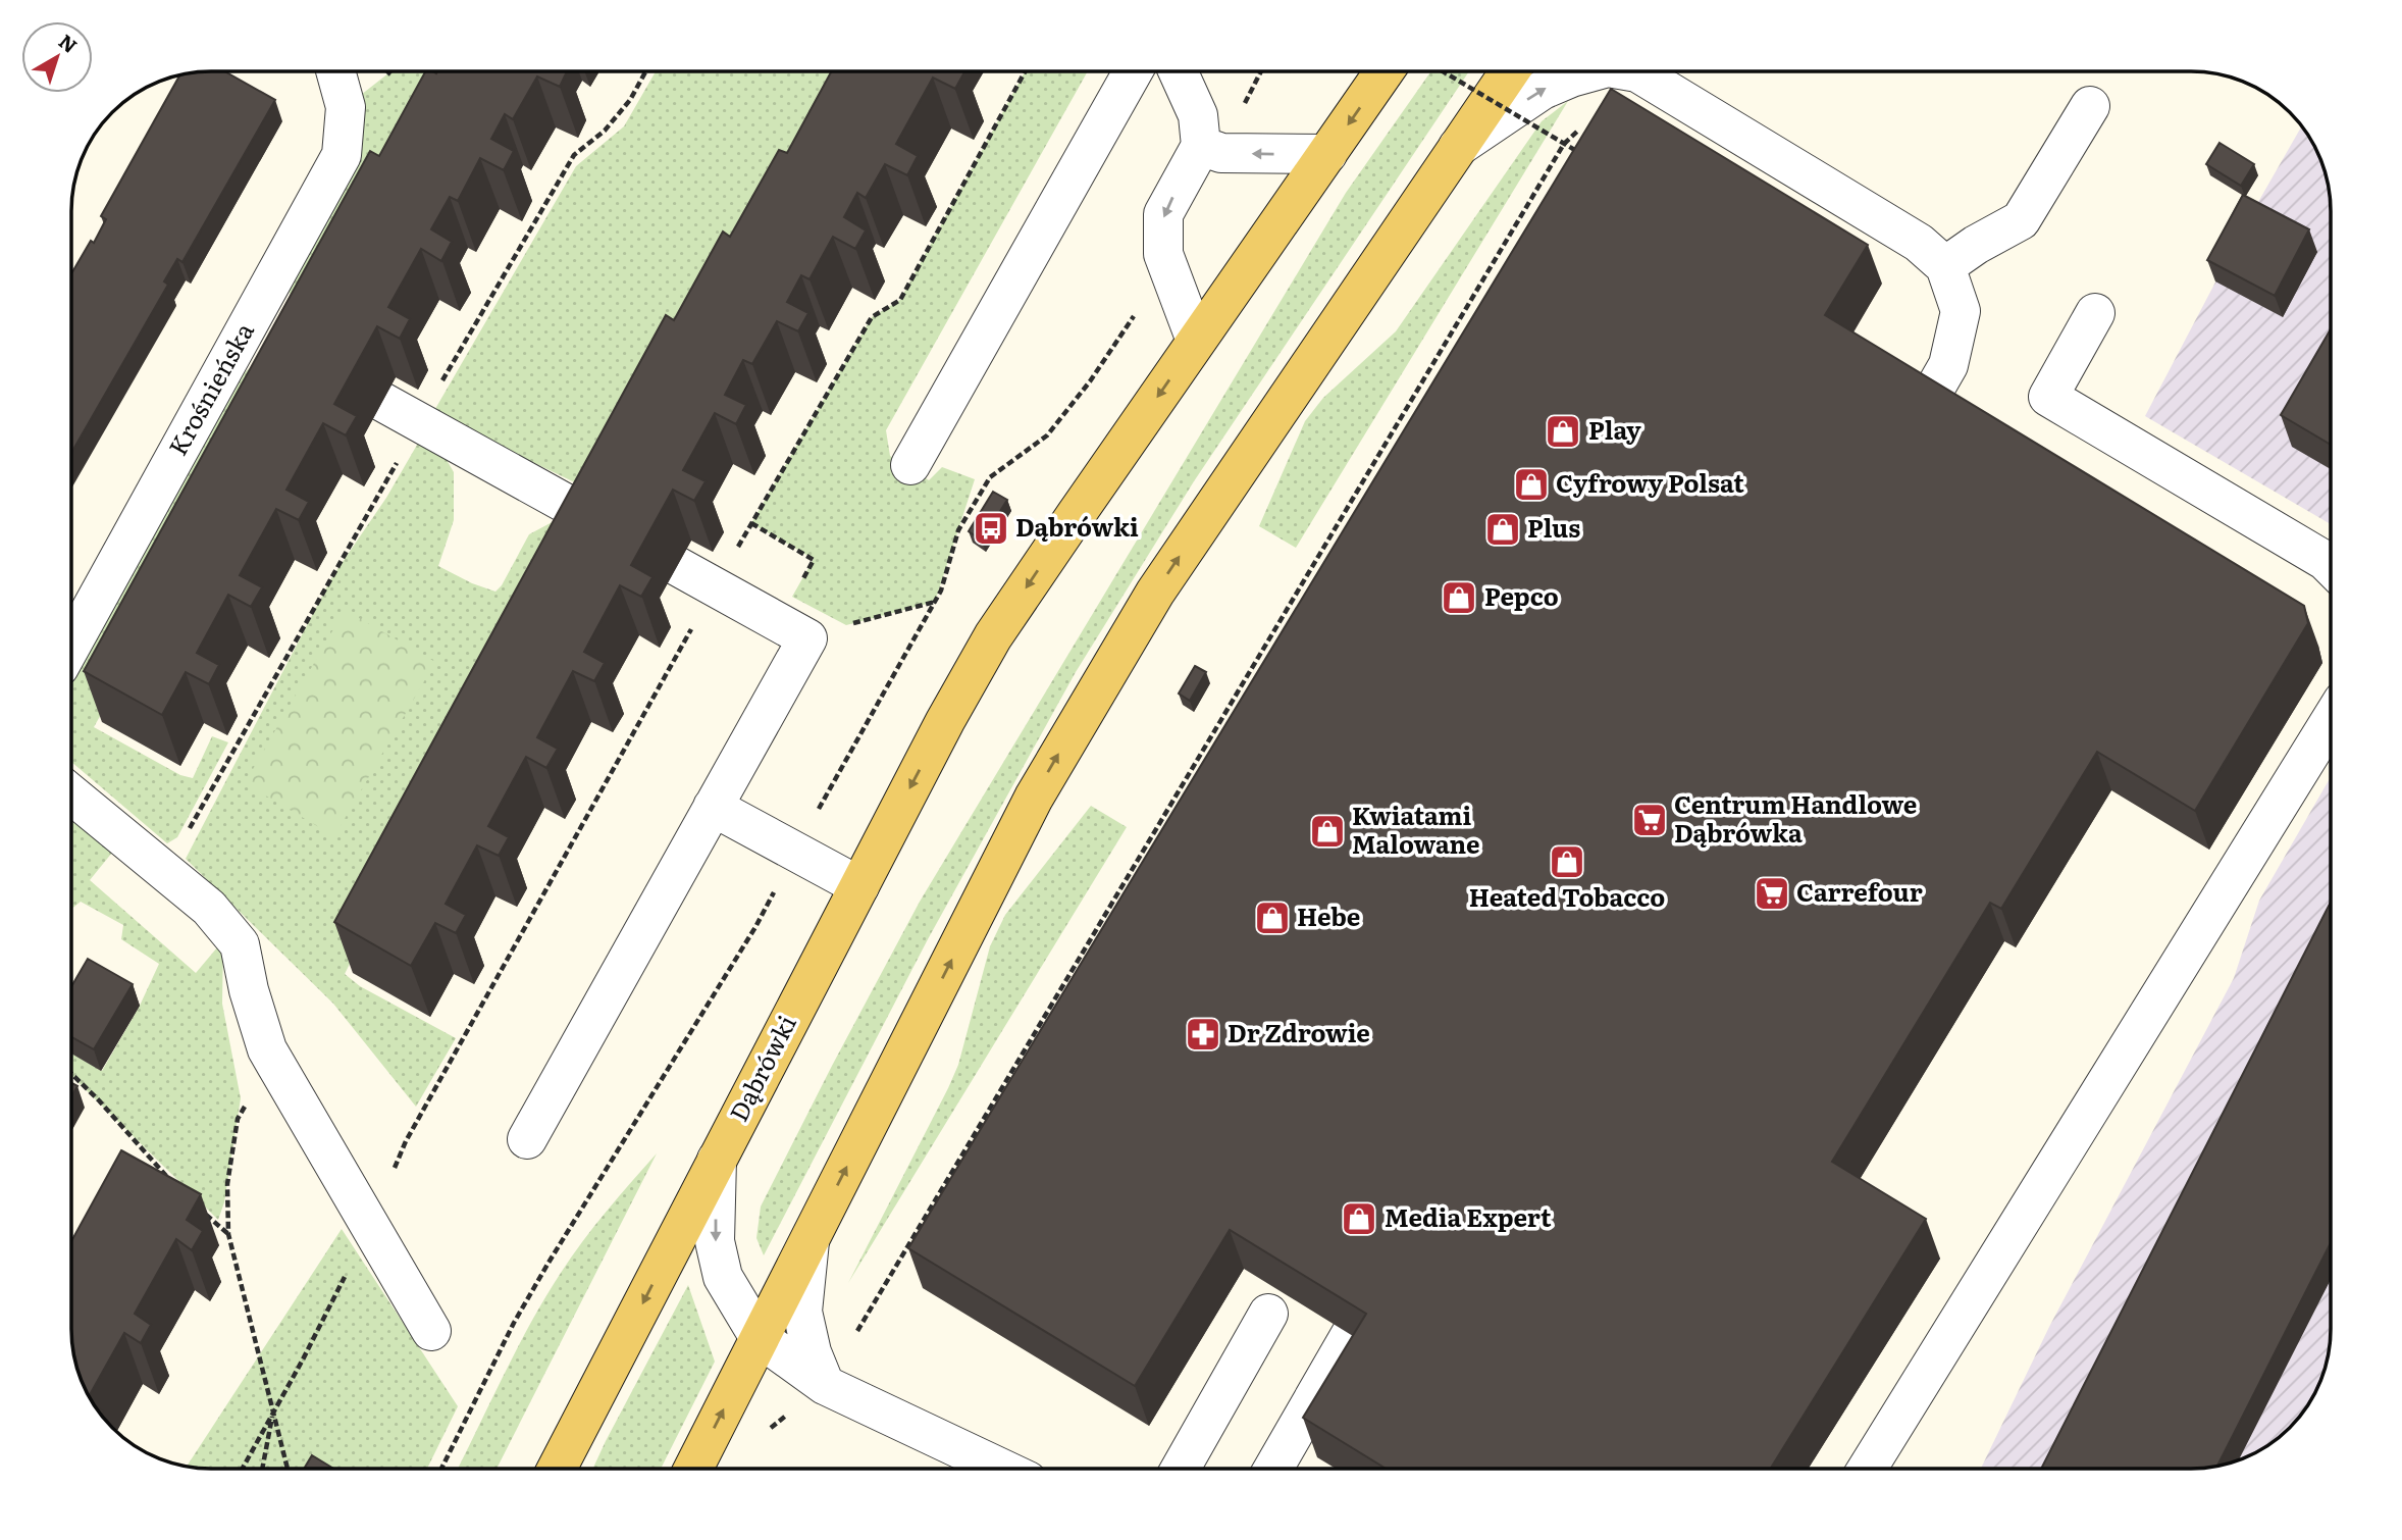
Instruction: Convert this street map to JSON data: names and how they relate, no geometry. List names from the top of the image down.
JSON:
{
  "streets": {
    "main road": ["Dąbrówki"],
    "street": ["Krośnieńska"]
  },
  "places": {
    "shop": [
      "Play",
      "Cyfrowy Polsat",
      "Plus",
      "Pepco",
      "Kwiatami Malowane",
      "Heated Tobacco",
      "Hebe",
      "Media Expert"
    ],
    "bus stop": ["Dąbrówki"],
    "supermarket": ["Centrum Handlowe Dąbrówka", "Carrefour"],
    "pharmacy": ["Dr Zdrowie"]
  },
  "north": "top right"
}
